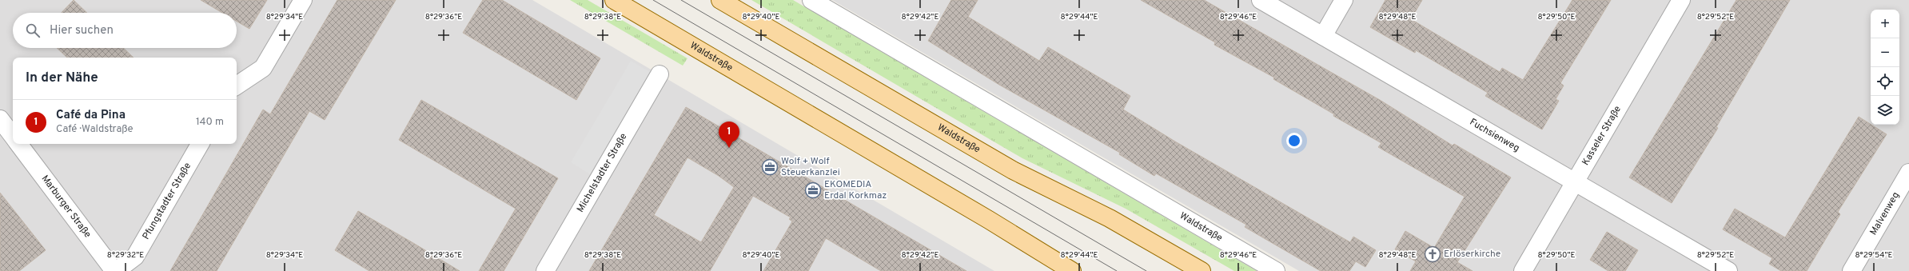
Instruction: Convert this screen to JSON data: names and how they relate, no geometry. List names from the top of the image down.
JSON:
{
  "streets": {
    "main road": ["Waldstraße"],
    "street": [
      "Fuchsienweg",
      "Kasseler Straße",
      "Michelstadter Straße",
      "Pfungstadter Straße",
      "Marburger Straße",
      "Malvenweg"
    ]
  },
  "crossings": [
    ["Fuchsienweg", "Kasseler Straße"],
    ["Pfungstadter Straße", "Marburger Straße"]
  ],
  "places": {
    "office": ["Wolf + Wolf Steuerkanzlei", "EKOMEDIA Erdal Korkmaz"],
    "church": ["Erlöserkirche"]
  },
  "page": {
    "map_buttons": ["+", "−"],
    "search": "Hier suchen",
    "heading": "In der Nähe",
    "list": [
      {
        "mark": "1",
        "name": "Café da Pina",
        "note": "Café · Waldstraße",
        "value": "140 m"
      }
    ],
    "pins": "1"
  },
  "coordinates": [
    "8°29'34\"E",
    "8°29'36\"E",
    "8°29'38\"E",
    "8°29'40\"E",
    "8°29'42\"E",
    "8°29'44\"E",
    "8°29'46\"E",
    "8°29'48\"E",
    "8°29'50\"E",
    "8°29'52\"E",
    "8°29'32\"E",
    "8°29'54\"E"
  ]
}
